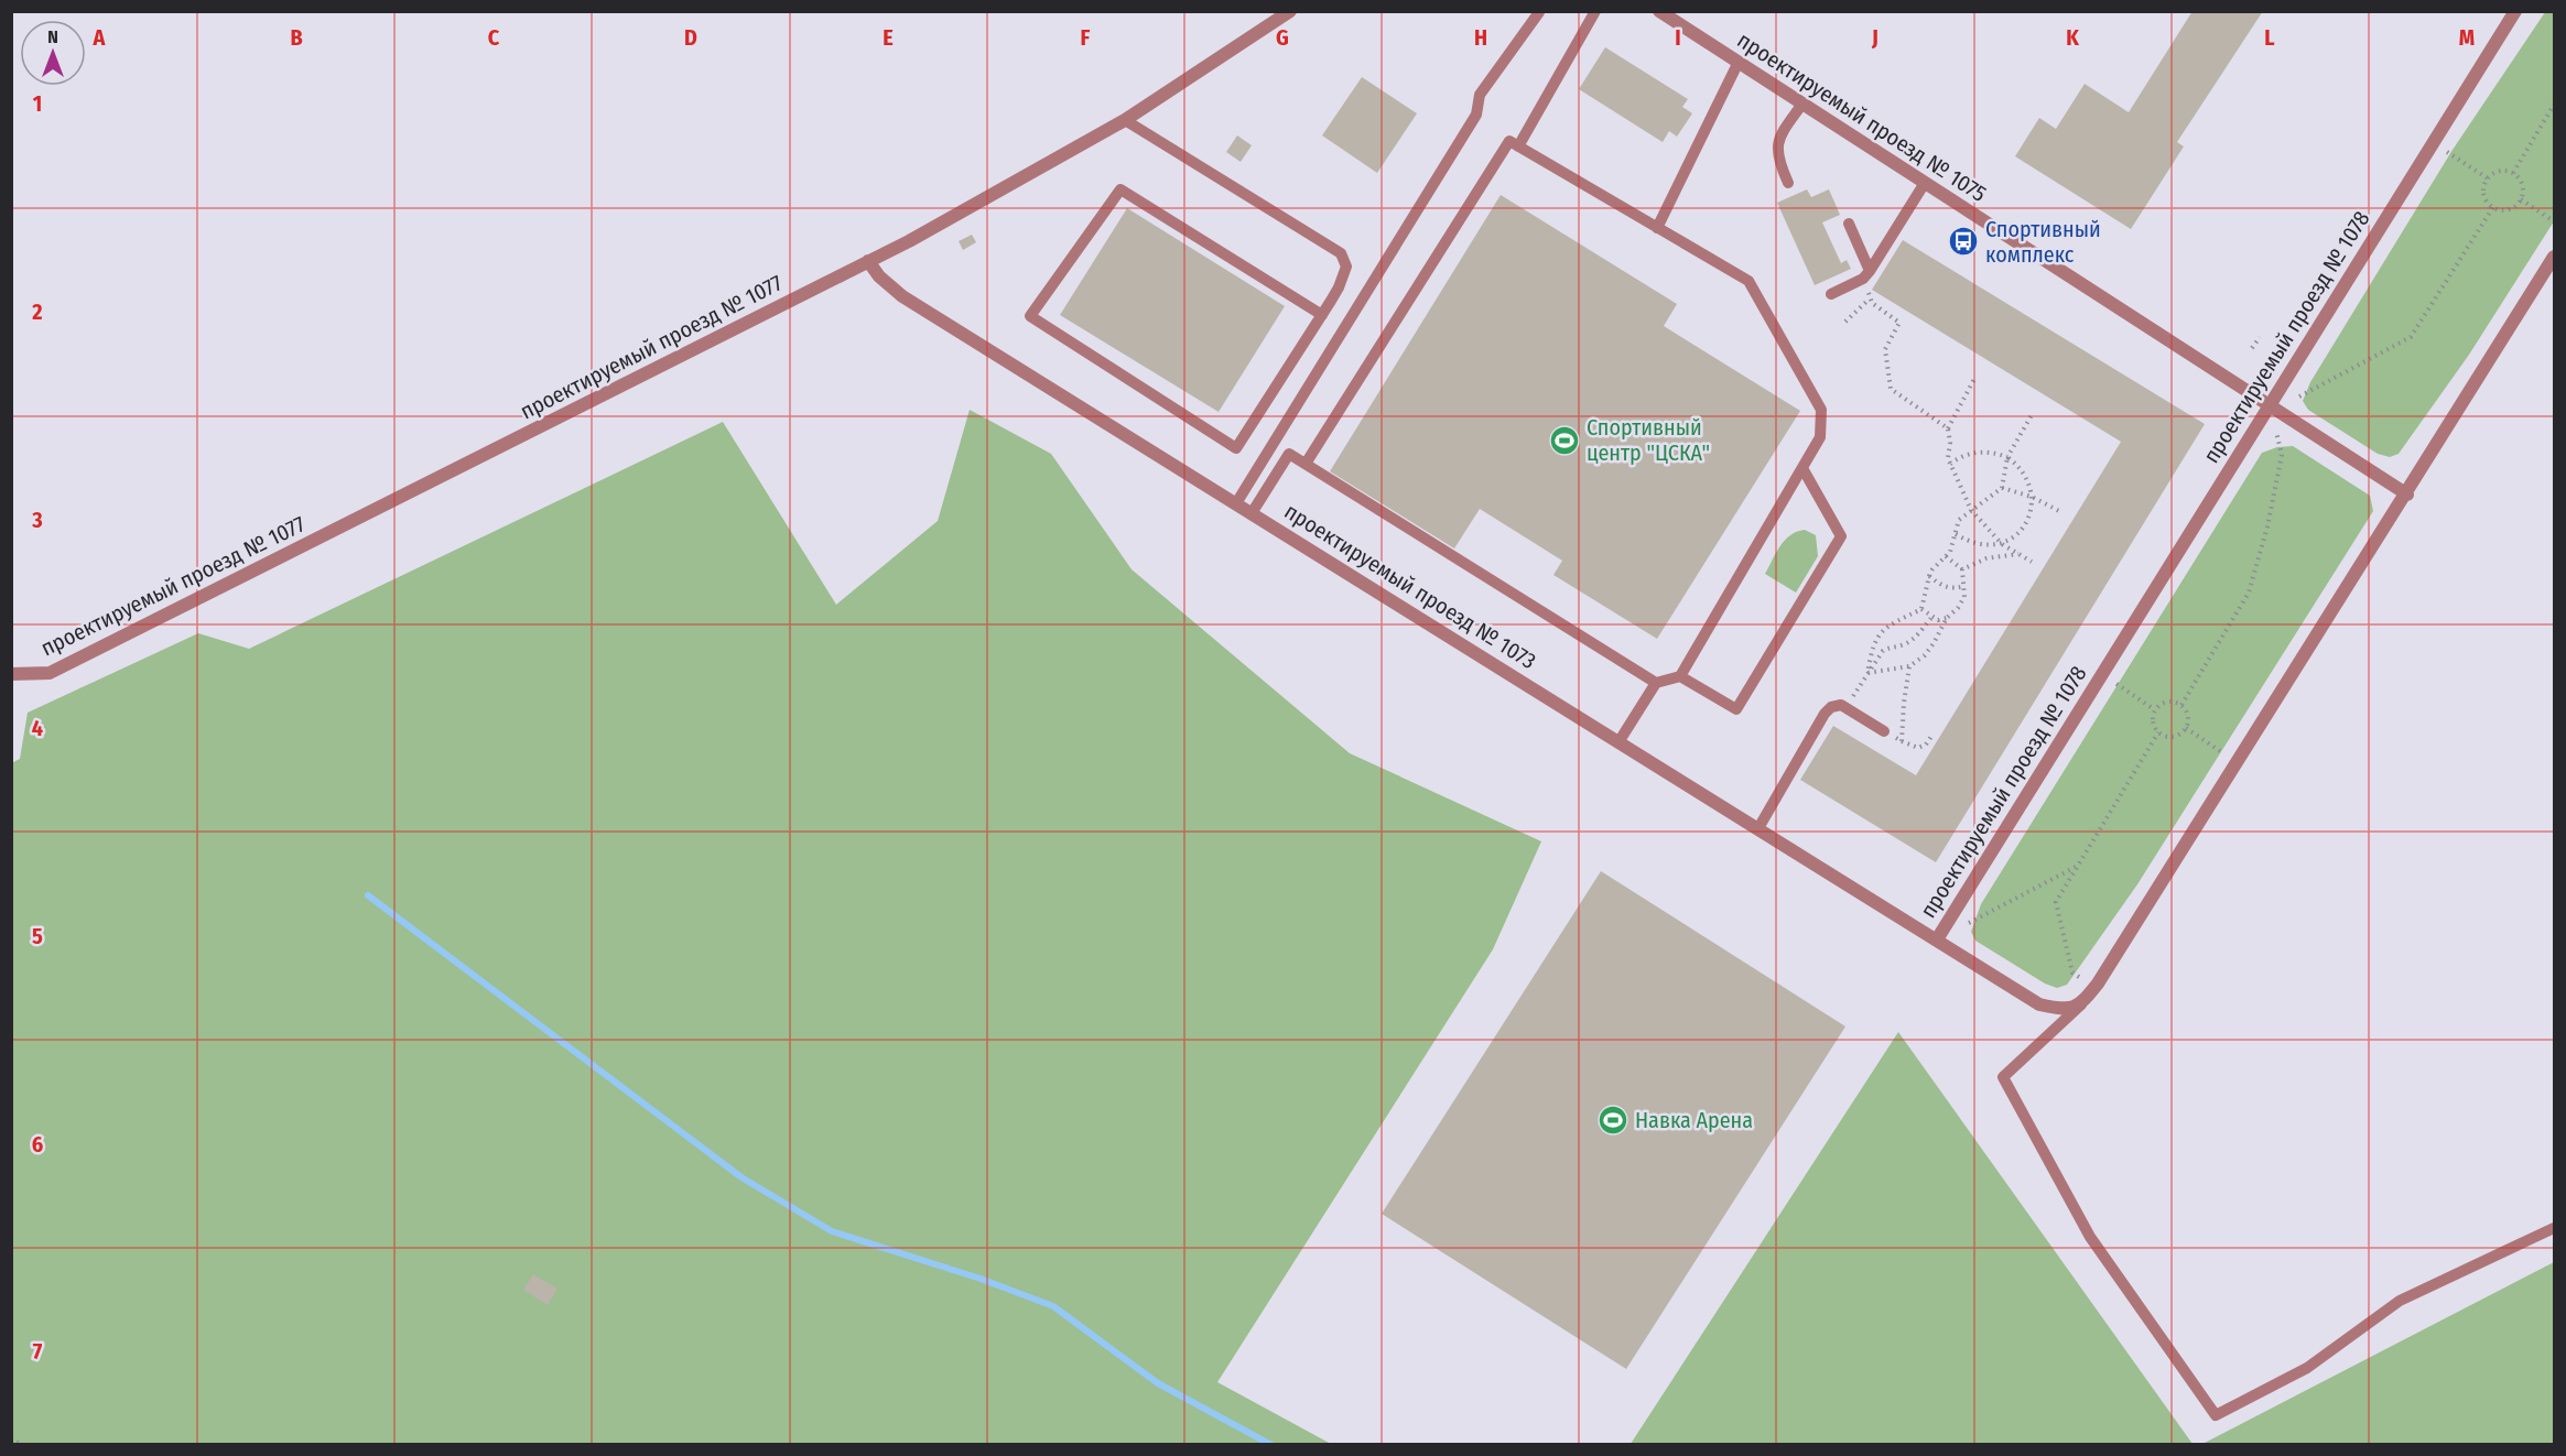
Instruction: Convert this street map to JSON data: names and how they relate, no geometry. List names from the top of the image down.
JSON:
{
  "streets": {
    "street": [
      "проектируемый проезд № 1075",
      "проектируемый проезд № 1078",
      "проектируемый проезд № 1077",
      "проектируемый проезд № 1073"
    ]
  },
  "crossings": [
    ["проектируемый проезд № 1075", "проектируемый проезд № 1078"],
    ["проектируемый проезд № 1078", "проектируемый проезд № 1073"],
    ["проектируемый проезд № 1077", "проектируемый проезд № 1073"]
  ],
  "places": {
    "bus stop": ["Спортивный комплекс"],
    "sports": ["Спортивный центр \"ЦСКА\"", "Навка Арена"]
  },
  "north": "top",
  "grid": {
    "columns": [
      "A",
      "B",
      "C",
      "D",
      "E",
      "F",
      "G",
      "H",
      "I",
      "J",
      "K",
      "L",
      "M"
    ],
    "rows": [
      "1",
      "2",
      "3",
      "4",
      "5",
      "6",
      "7"
    ]
  }
}
